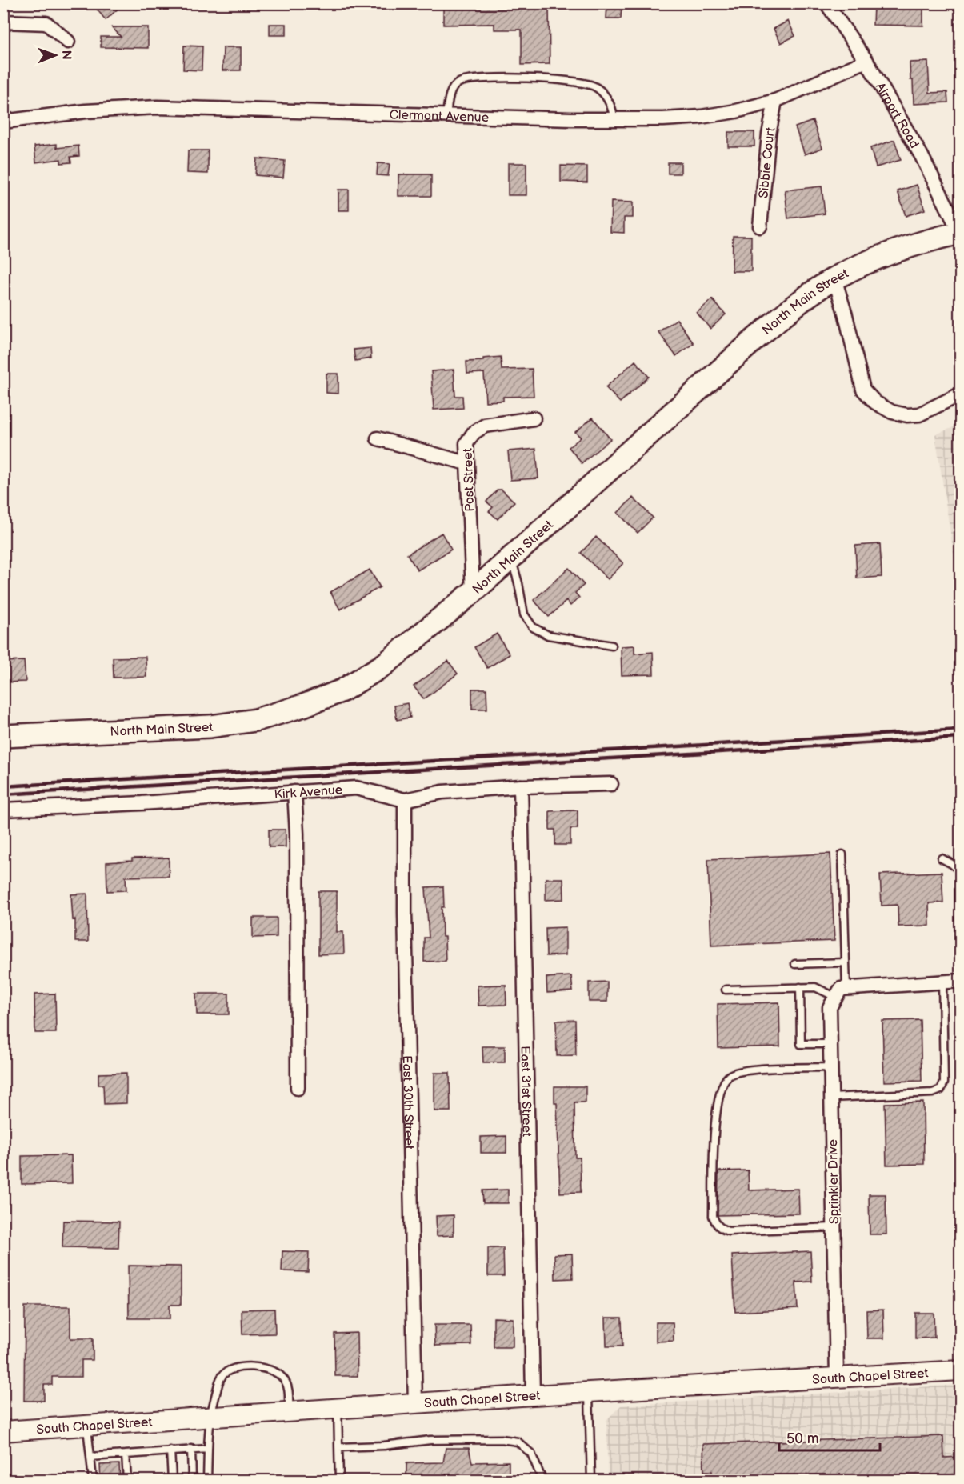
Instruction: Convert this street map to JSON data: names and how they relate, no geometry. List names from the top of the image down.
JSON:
{
  "streets": {
    "main road": ["North Main Street"],
    "street": [
      "Clermont Avenue",
      "Airport Road",
      "Sibbie Court",
      "Post Street",
      "Kirk Avenue",
      "East 31st Street",
      "East 30th Street",
      "Sprinkler Drive",
      "South Chapel Street"
    ]
  },
  "crossings": [
    ["Clermont Avenue", "Airport Road"],
    ["Clermont Avenue", "Sibbie Court"],
    ["Airport Road", "North Main Street"],
    ["North Main Street", "Post Street"],
    ["Kirk Avenue", "East 31st Street"],
    ["Kirk Avenue", "East 30th Street"],
    ["East 31st Street", "South Chapel Street"],
    ["East 30th Street", "South Chapel Street"],
    ["Sprinkler Drive", "South Chapel Street"]
  ],
  "scale_bar": "50 m",
  "north": "right"
}
